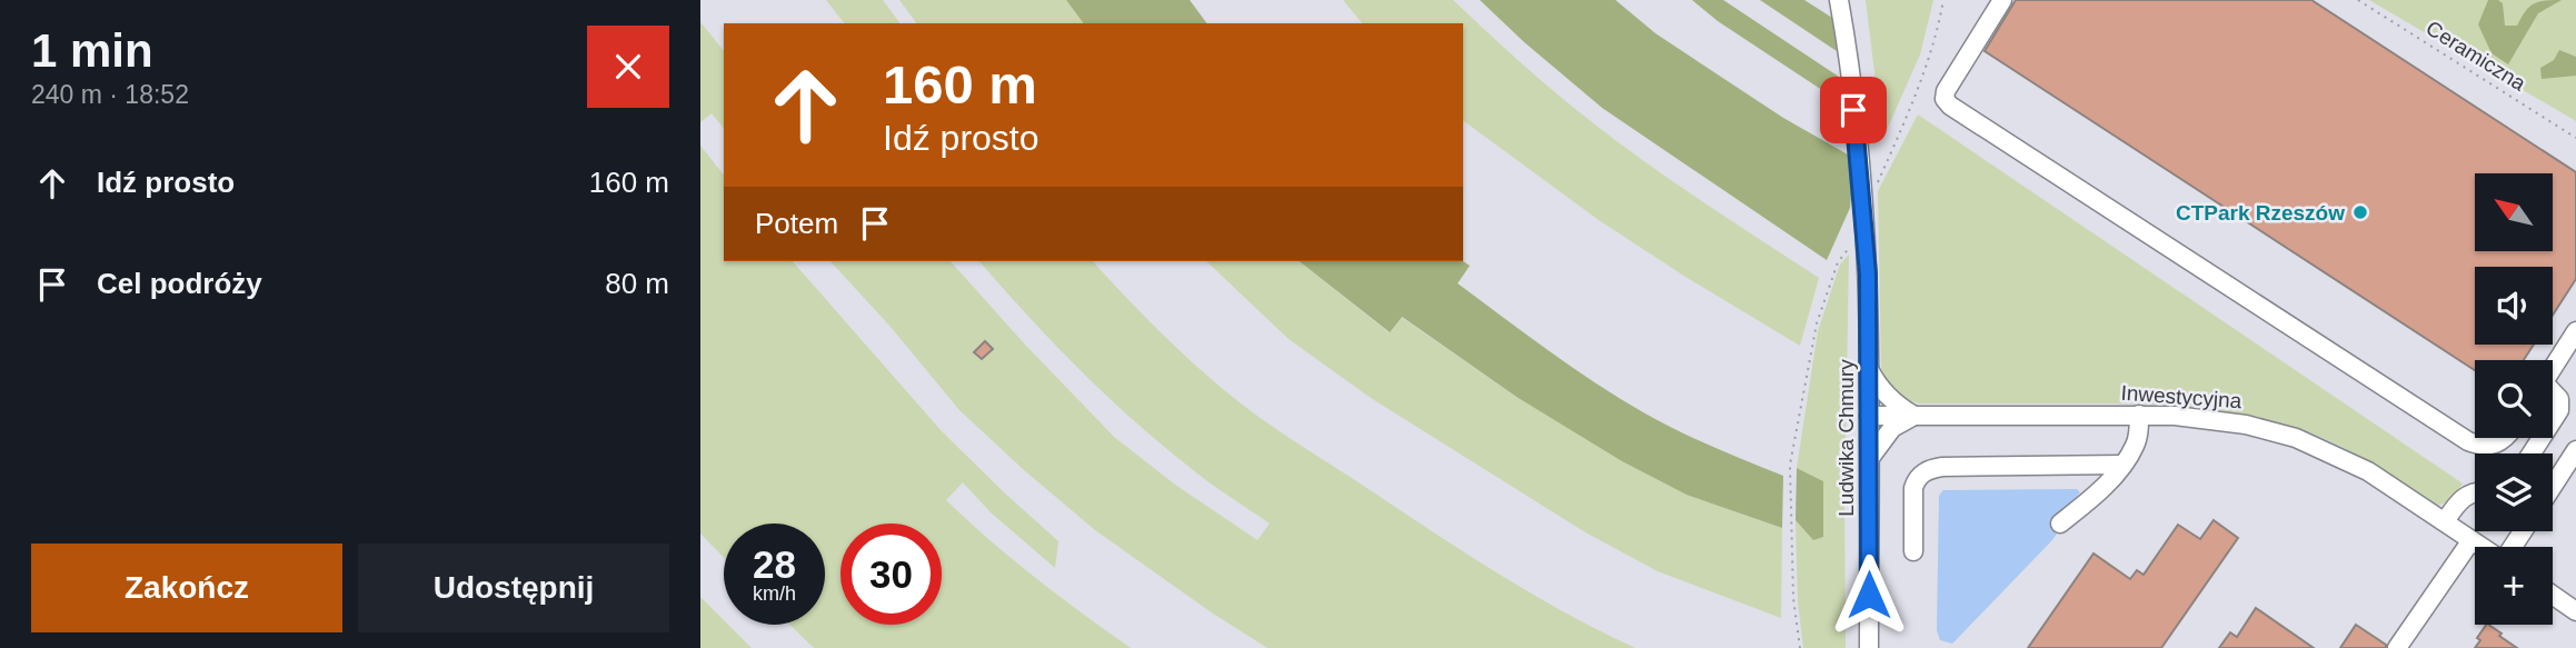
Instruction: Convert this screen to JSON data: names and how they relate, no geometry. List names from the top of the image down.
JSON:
{
  "streets": {
    "street": ["Inwestycyjna", "Ludwika Chmury"],
    "path": ["Ceramiczna"]
  },
  "crossings": [
    ["Inwestycyjna", "Ludwika Chmury"]
  ],
  "places": ["CTPark Rzeszów"],
  "north": "top left",
  "page": {
    "heading": ["1 min", "240 m · 18:52"],
    "turn": ["160 m", "Idź prosto"],
    "list": [
      {
        "name": "Idź prosto",
        "value": "160 m"
      },
      {
        "name": "Cel podróży",
        "value": "80 m"
      }
    ],
    "map_buttons": "+",
    "then": "Potem",
    "speed": "28 km/h",
    "limit": "30",
    "buttons": ["Zakończ", "Udostępnij"]
  }
}
